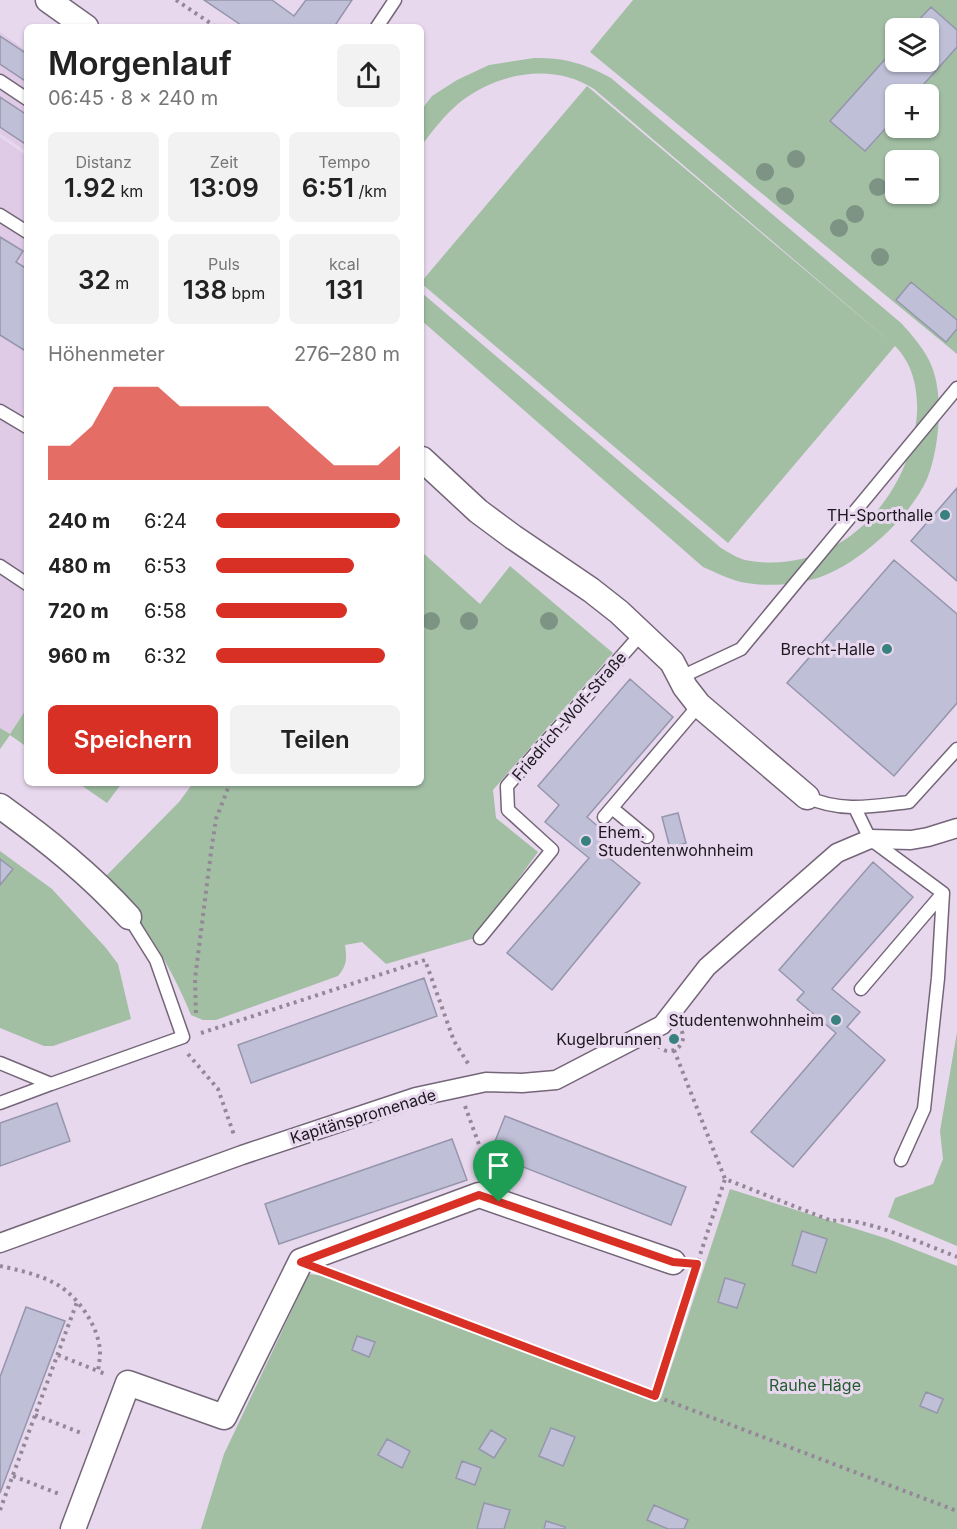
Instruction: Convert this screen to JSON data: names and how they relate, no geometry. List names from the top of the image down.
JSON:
{
  "streets": {
    "street": ["Kapitänspromenade"],
    "lane": ["Friedrich-Wolf-Straße"]
  },
  "parks": ["Rauhe Häge"],
  "places": [
    "TH-Sporthalle",
    "Brecht-Halle",
    "Ehem. Studentenwohnheim",
    "Studentenwohnheim",
    "Kugelbrunnen"
  ],
  "page": {
    "map_buttons": ["+", "−"],
    "heading": ["Morgenlauf", "06:45 · 8 × 240 m"],
    "stats": [
      ["Distanz", "1.92 km"],
      ["Zeit", "13:09"],
      ["Tempo", "6:51 /km"],
      ["32 m"],
      ["Puls", "138 bpm"],
      ["kcal", "131"]
    ],
    "chart": ["Höhenmeter", "276–280 m"],
    "list": [
      {
        "name": "240 m",
        "note": "6:24"
      },
      {
        "name": "480 m",
        "note": "6:53"
      },
      {
        "name": "720 m",
        "note": "6:58"
      },
      {
        "name": "960 m",
        "note": "6:32"
      }
    ],
    "buttons": ["Speichern", "Teilen"]
  }
}
